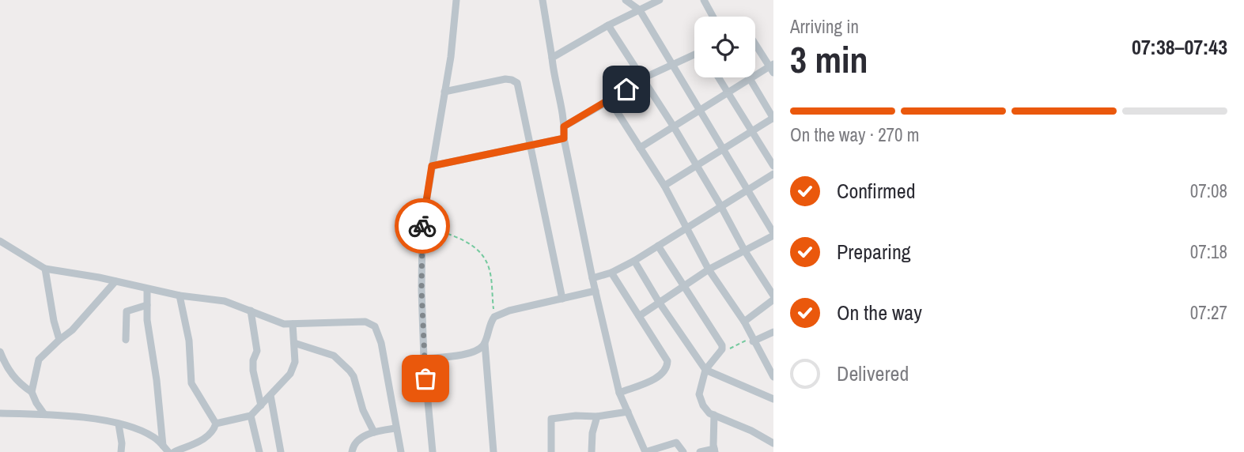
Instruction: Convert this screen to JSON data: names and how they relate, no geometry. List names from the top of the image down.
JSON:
{
  "page": {
    "heading": ["3 min", "Arriving in", "07:38–07:43"],
    "bar": "On the way · 270 m",
    "list": [
      ["Confirmed", "07:08"],
      ["Preparing", "07:18"],
      ["On the way", "07:27"],
      "Delivered"
    ]
  }
}
